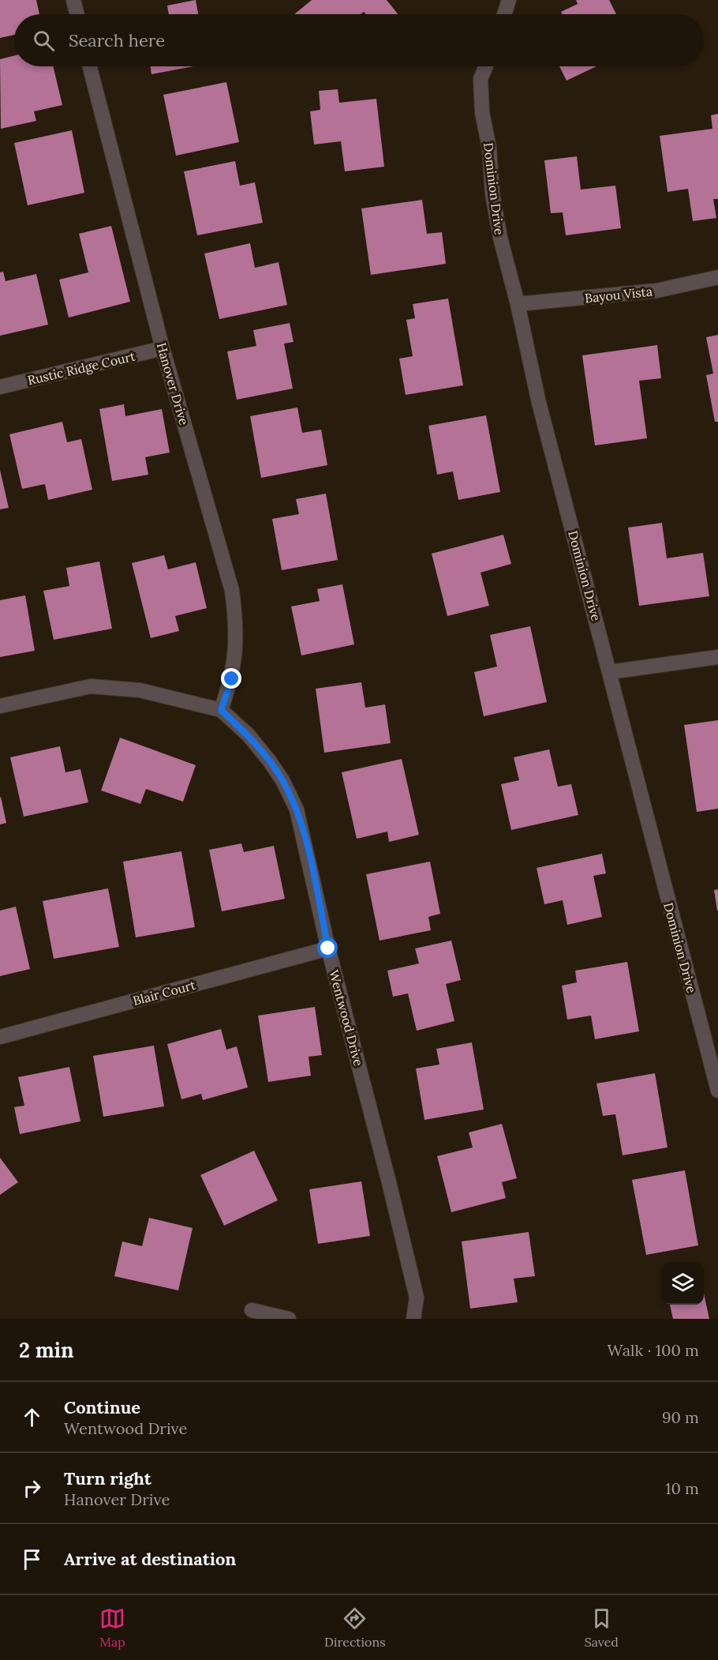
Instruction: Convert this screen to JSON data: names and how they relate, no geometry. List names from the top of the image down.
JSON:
{
  "streets": {
    "street": [
      "Dominion Drive",
      "Bayou Vista",
      "Rustic Ridge Court",
      "Hanover Drive",
      "Blair Court",
      "Wentwood Drive"
    ]
  },
  "crossings": [
    ["Dominion Drive", "Bayou Vista"],
    ["Rustic Ridge Court", "Hanover Drive"],
    ["Hanover Drive", "Wentwood Drive"],
    ["Blair Court", "Wentwood Drive"]
  ],
  "page": {
    "search": "Search here",
    "heading": ["2 min", "Walk · 100 m"],
    "list": [
      ["Continue", "Wentwood Drive", "90 m"],
      ["Turn right", "Hanover Drive", "10 m"],
      "Arrive at destination"
    ],
    "nav": ["Map", "Directions", "Saved"]
  }
}
